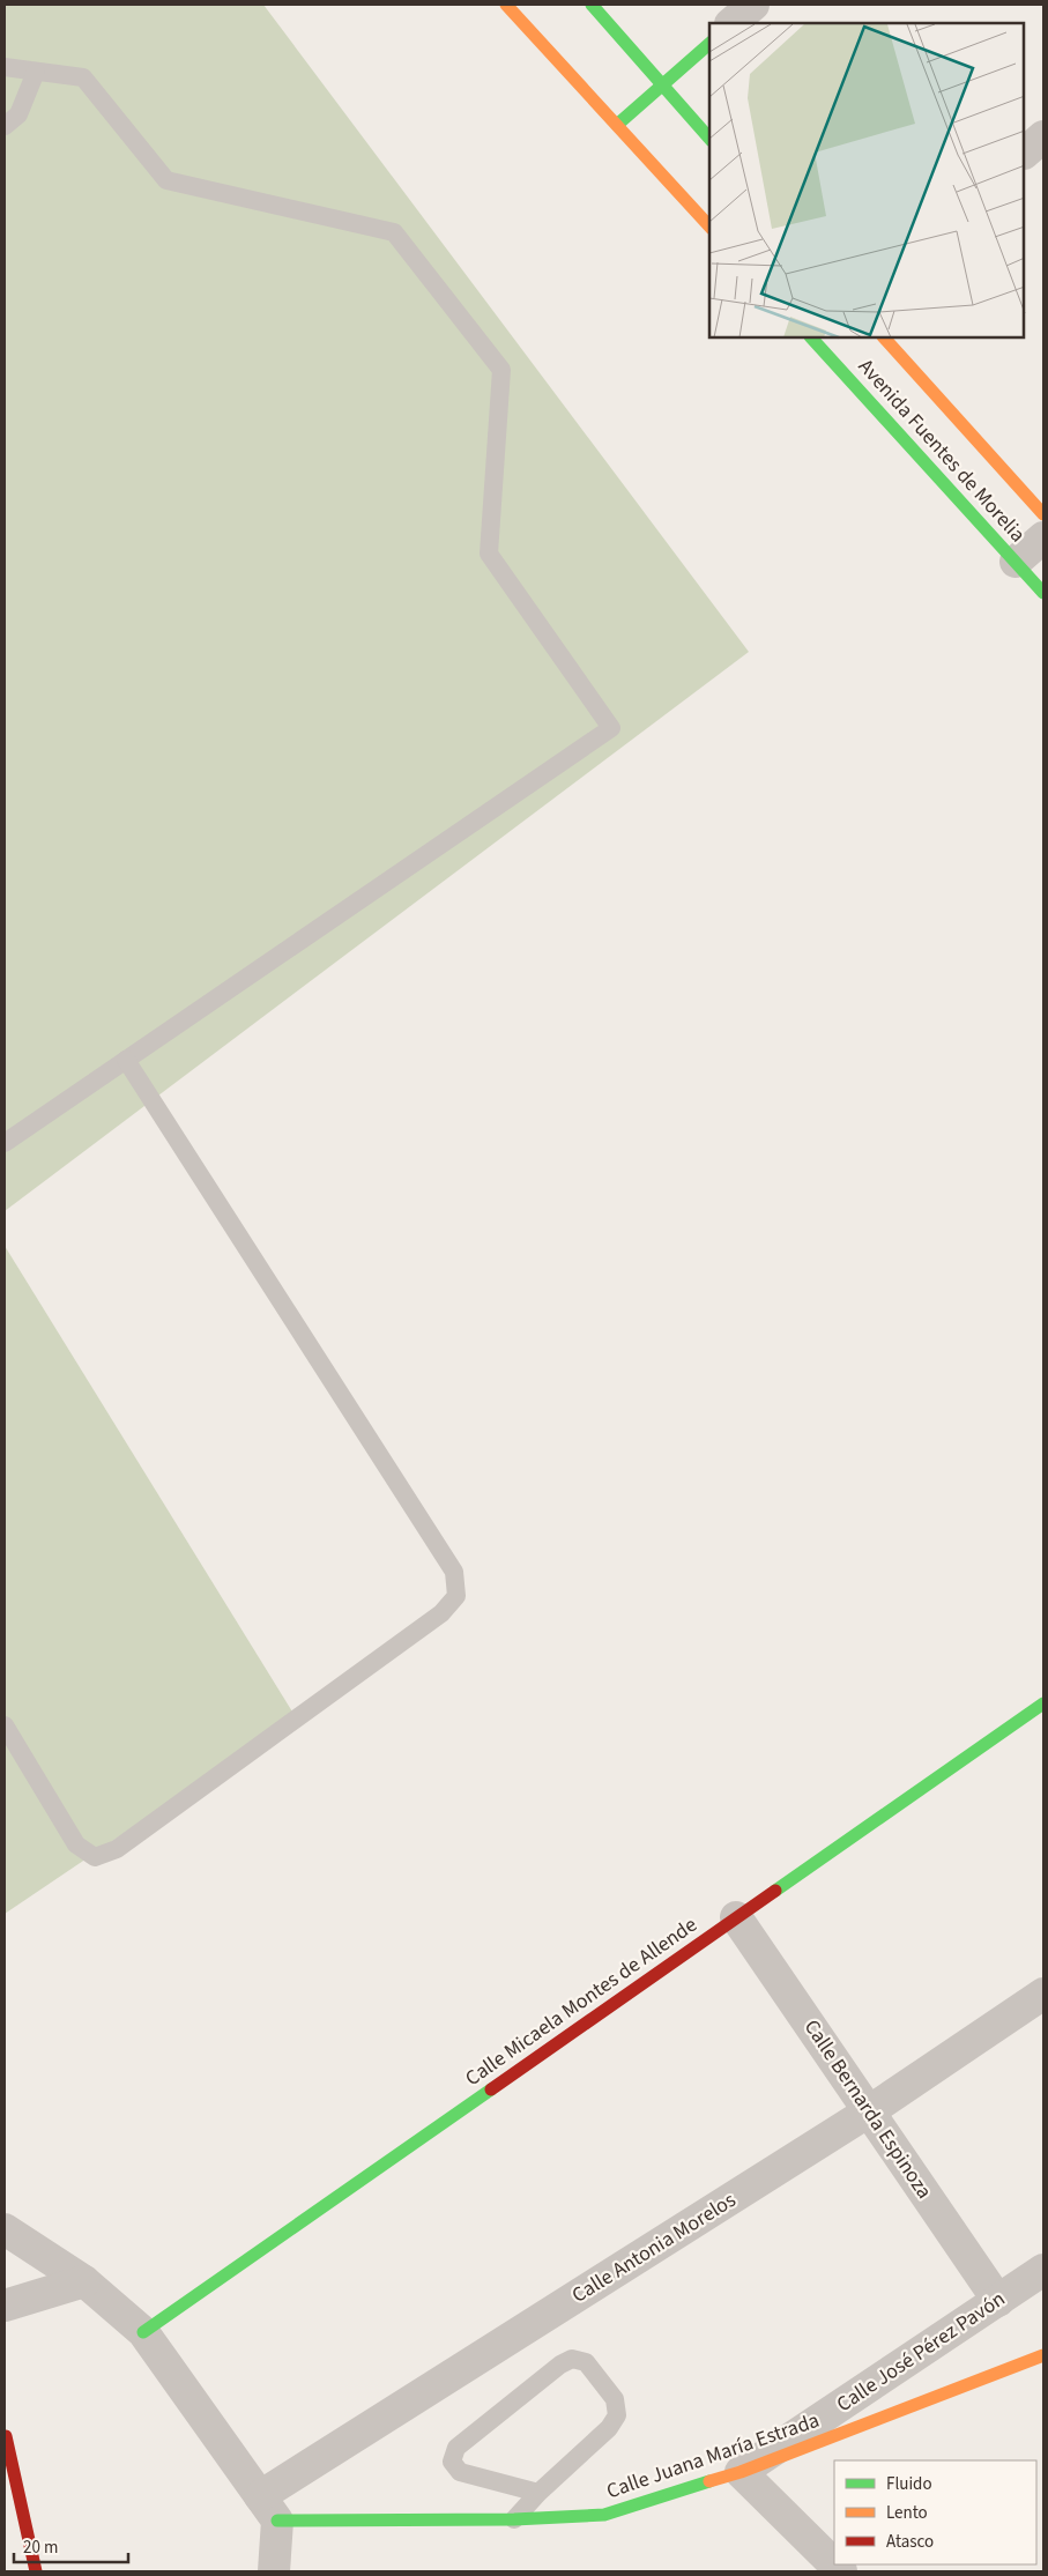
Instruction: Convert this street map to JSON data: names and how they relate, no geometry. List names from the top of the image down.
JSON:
{
  "streets": {
    "street": [
      "Avenida Fuentes de Morelia",
      "Calle Micaela Montes de Allende",
      "Calle Bernarda Espinoza",
      "Calle Antonia Morelos",
      "Calle José Pérez Pavón",
      "Calle Juana María Estrada"
    ]
  },
  "crossings": [
    ["Calle Micaela Montes de Allende", "Calle Bernarda Espinoza"],
    ["Calle Bernarda Espinoza", "Calle Antonia Morelos"],
    ["Calle Bernarda Espinoza", "Calle José Pérez Pavón"],
    ["Calle Antonia Morelos", "Calle Juana María Estrada"],
    ["Calle José Pérez Pavón", "Calle Juana María Estrada"]
  ],
  "legend": ["Fluido", "Lento", "Atasco"],
  "scale_bar": "20 m"
}
